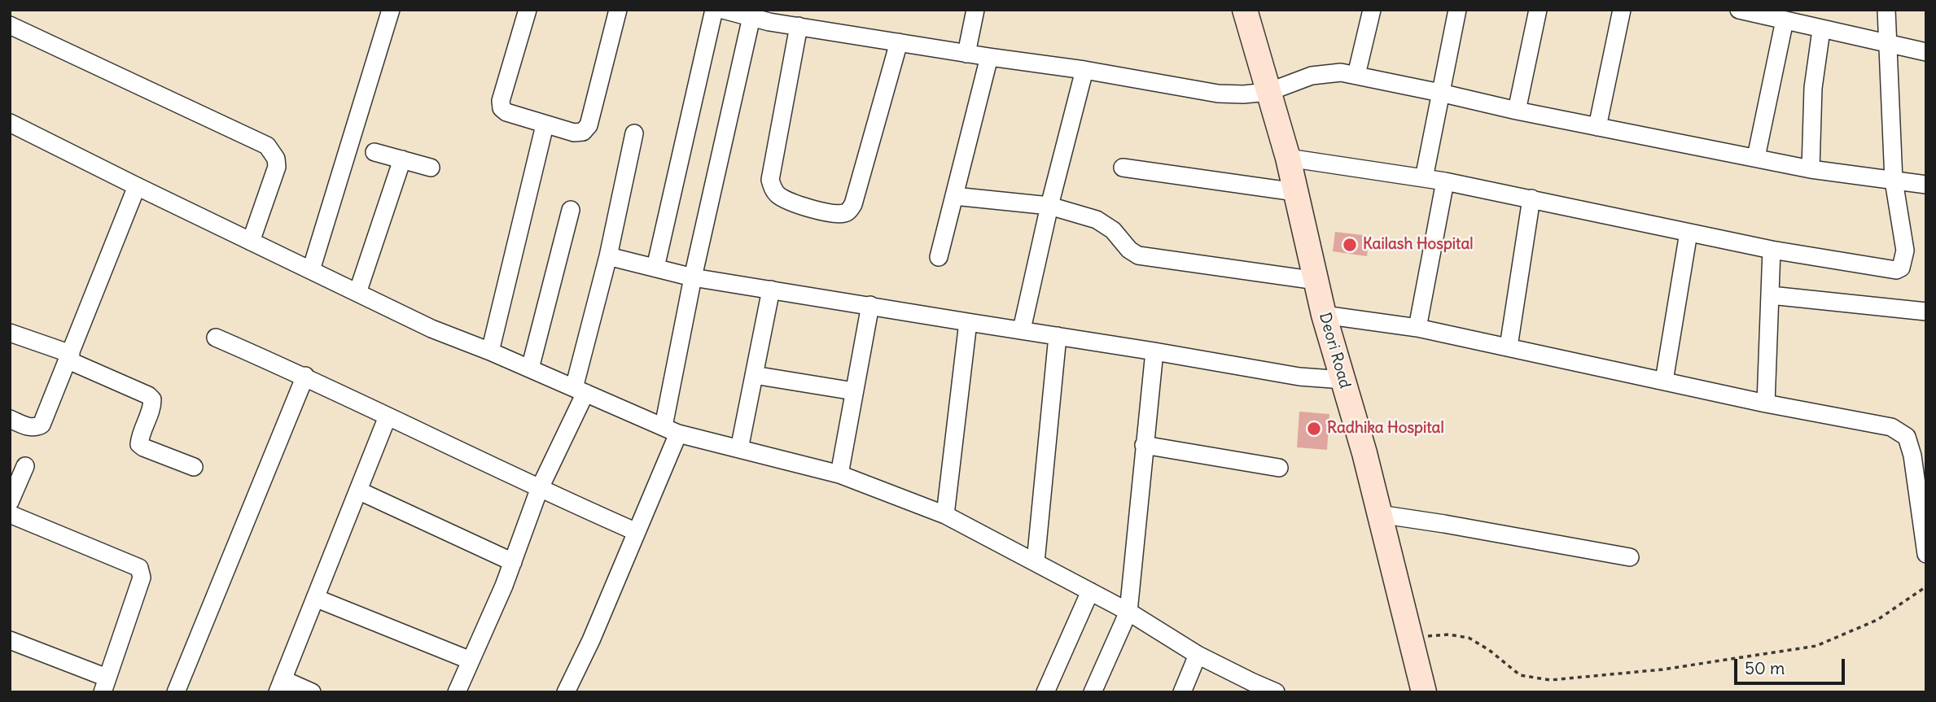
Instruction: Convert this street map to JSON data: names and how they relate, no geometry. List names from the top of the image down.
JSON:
{
  "streets": {
    "street": ["Deori Road"]
  },
  "places": ["Kailash Hospital", "Radhika Hospital"],
  "scale_bar": "50 m"
}
